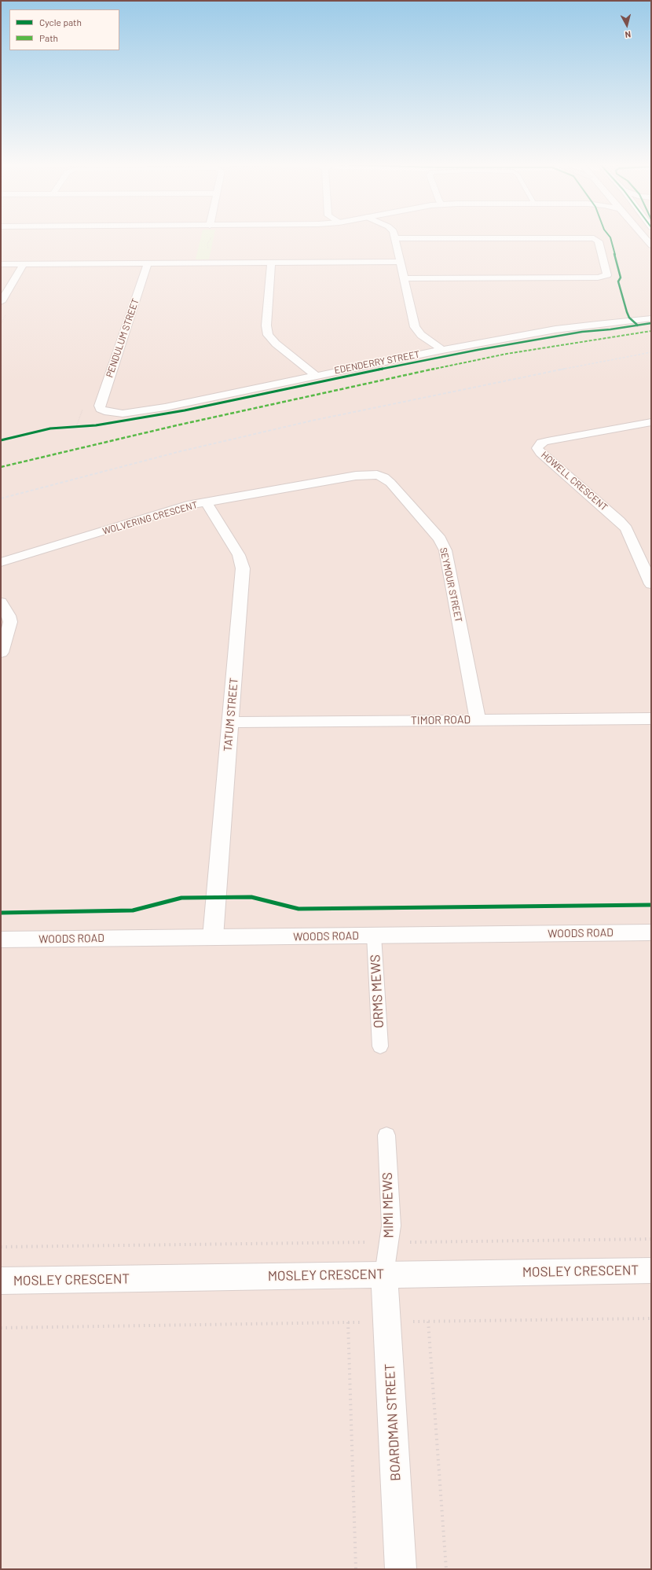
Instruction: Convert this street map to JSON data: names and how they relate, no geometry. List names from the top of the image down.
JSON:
{
  "streets": {
    "street": [
      "PENDULUM STREET",
      "EDENDERRY STREET",
      "HOWELL CRESCENT",
      "WOLVERING CRESCENT",
      "SEYMOUR STREET",
      "TATUM STREET",
      "TIMOR ROAD",
      "WOODS ROAD",
      "MOSLEY CRESCENT",
      "BOARDMAN STREET"
    ],
    "lane": ["ORMS MEWS", "MIMI MEWS"]
  },
  "crossings": [
    ["PENDULUM STREET", "EDENDERRY STREET"],
    ["WOLVERING CRESCENT", "SEYMOUR STREET"],
    ["WOLVERING CRESCENT", "TATUM STREET"],
    ["SEYMOUR STREET", "TIMOR ROAD"],
    ["TATUM STREET", "TIMOR ROAD"],
    ["TATUM STREET", "WOODS ROAD"],
    ["WOODS ROAD", "ORMS MEWS"],
    ["MIMI MEWS", "MOSLEY CRESCENT"],
    ["MIMI MEWS", "BOARDMAN STREET"],
    ["MOSLEY CRESCENT", "BOARDMAN STREET"]
  ],
  "legend": ["Cycle path", "Path"],
  "north": "bottom"
}
